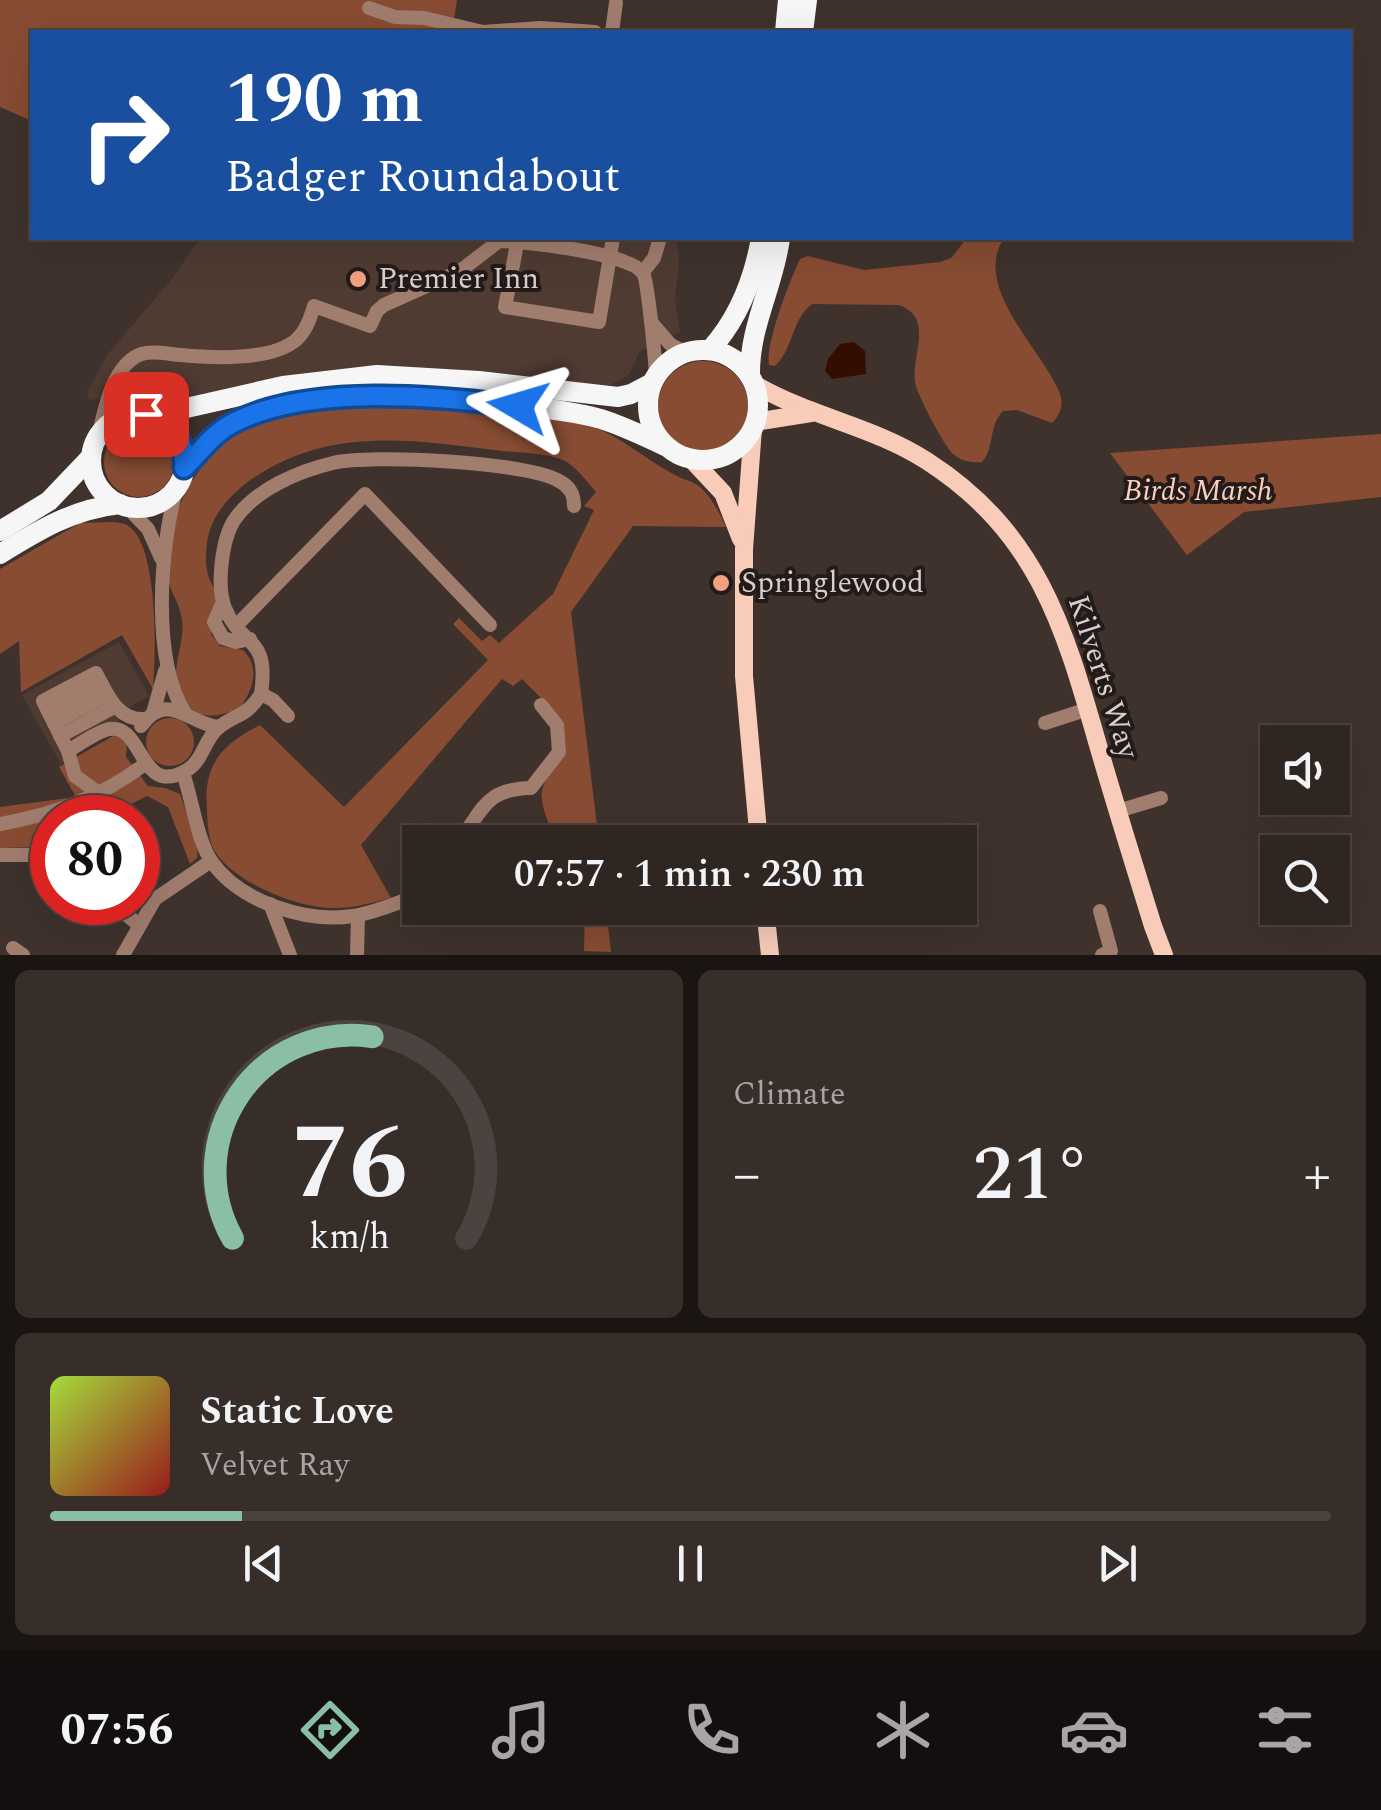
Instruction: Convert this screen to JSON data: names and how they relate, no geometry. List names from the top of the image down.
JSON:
{
  "streets": {
    "main road": ["Kilverts Way"]
  },
  "parks": ["Birds Marsh"],
  "places": ["Premier Inn", "Springlewood"],
  "page": {
    "turn": ["190 m", "Badger Roundabout"],
    "limit": "80",
    "trip": "07:57 · 1 min · 230 m",
    "tile": "Climate",
    "heat": ["−", "21°", "+"],
    "song": ["Static Love", "Velvet Ray"],
    "tabs": "07:56",
    "gauge": ["76", "km/h"]
  }
}
